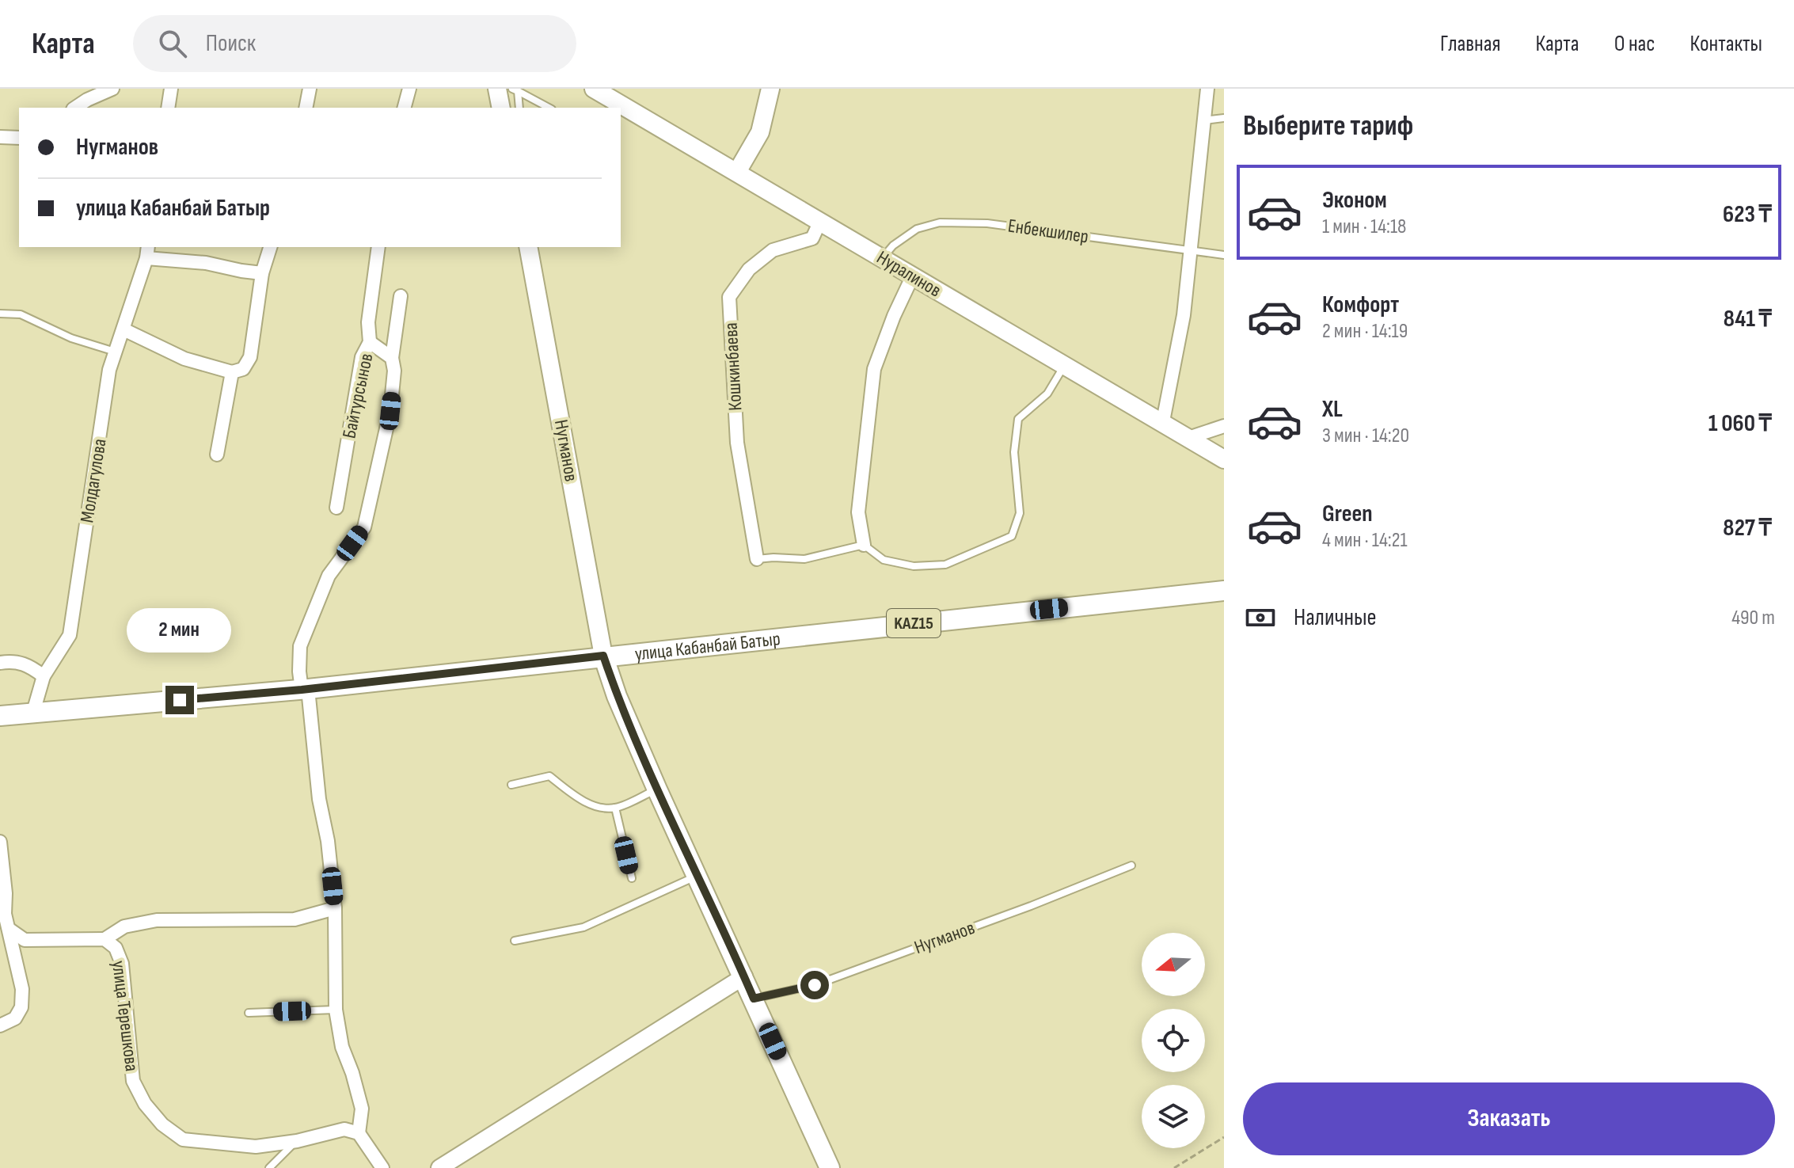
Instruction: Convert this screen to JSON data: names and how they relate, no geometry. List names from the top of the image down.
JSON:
{
  "streets": {
    "main road": [
      "Нуралинов",
      "Нугманов",
      "KAZ15",
      "улица Кабанбай Батыр"
    ],
    "street": [
      "Кошкинбаева",
      "Байтурсынов",
      "Молдагулова",
      "улица Терешкова"
    ],
    "lane": ["Енбекшилер"]
  },
  "crossings": [
    ["Енбекшилер", "Нуралинов"],
    ["Нуралинов", "Кошкинбаева"],
    ["Нугманов", "улица Кабанбай Батыр"],
    ["Молдагулова", "улица Кабанбай Батыр"]
  ],
  "north": "left",
  "page": {
    "header": "Карта",
    "search": "Поиск",
    "nav": [
      "Главная",
      "Карта",
      "О нас",
      "Контакты"
    ],
    "heading": "Выберите тариф",
    "banner": ["Нугманов", "улица Кабанбай Батыр"],
    "list": [
      {
        "name": "Эконом",
        "note": "1 мин · 14:18",
        "value": "623 ₸"
      },
      {
        "name": "Комфорт",
        "note": "2 мин · 14:19",
        "value": "841 ₸"
      },
      {
        "name": "XL",
        "note": "3 мин · 14:20",
        "value": "1 060 ₸"
      },
      {
        "name": "Green",
        "note": "4 мин · 14:21",
        "value": "827 ₸"
      }
    ],
    "pay": ["Наличные", "490 m"],
    "bubble": "2 мин",
    "buttons": "Заказать"
  }
}
